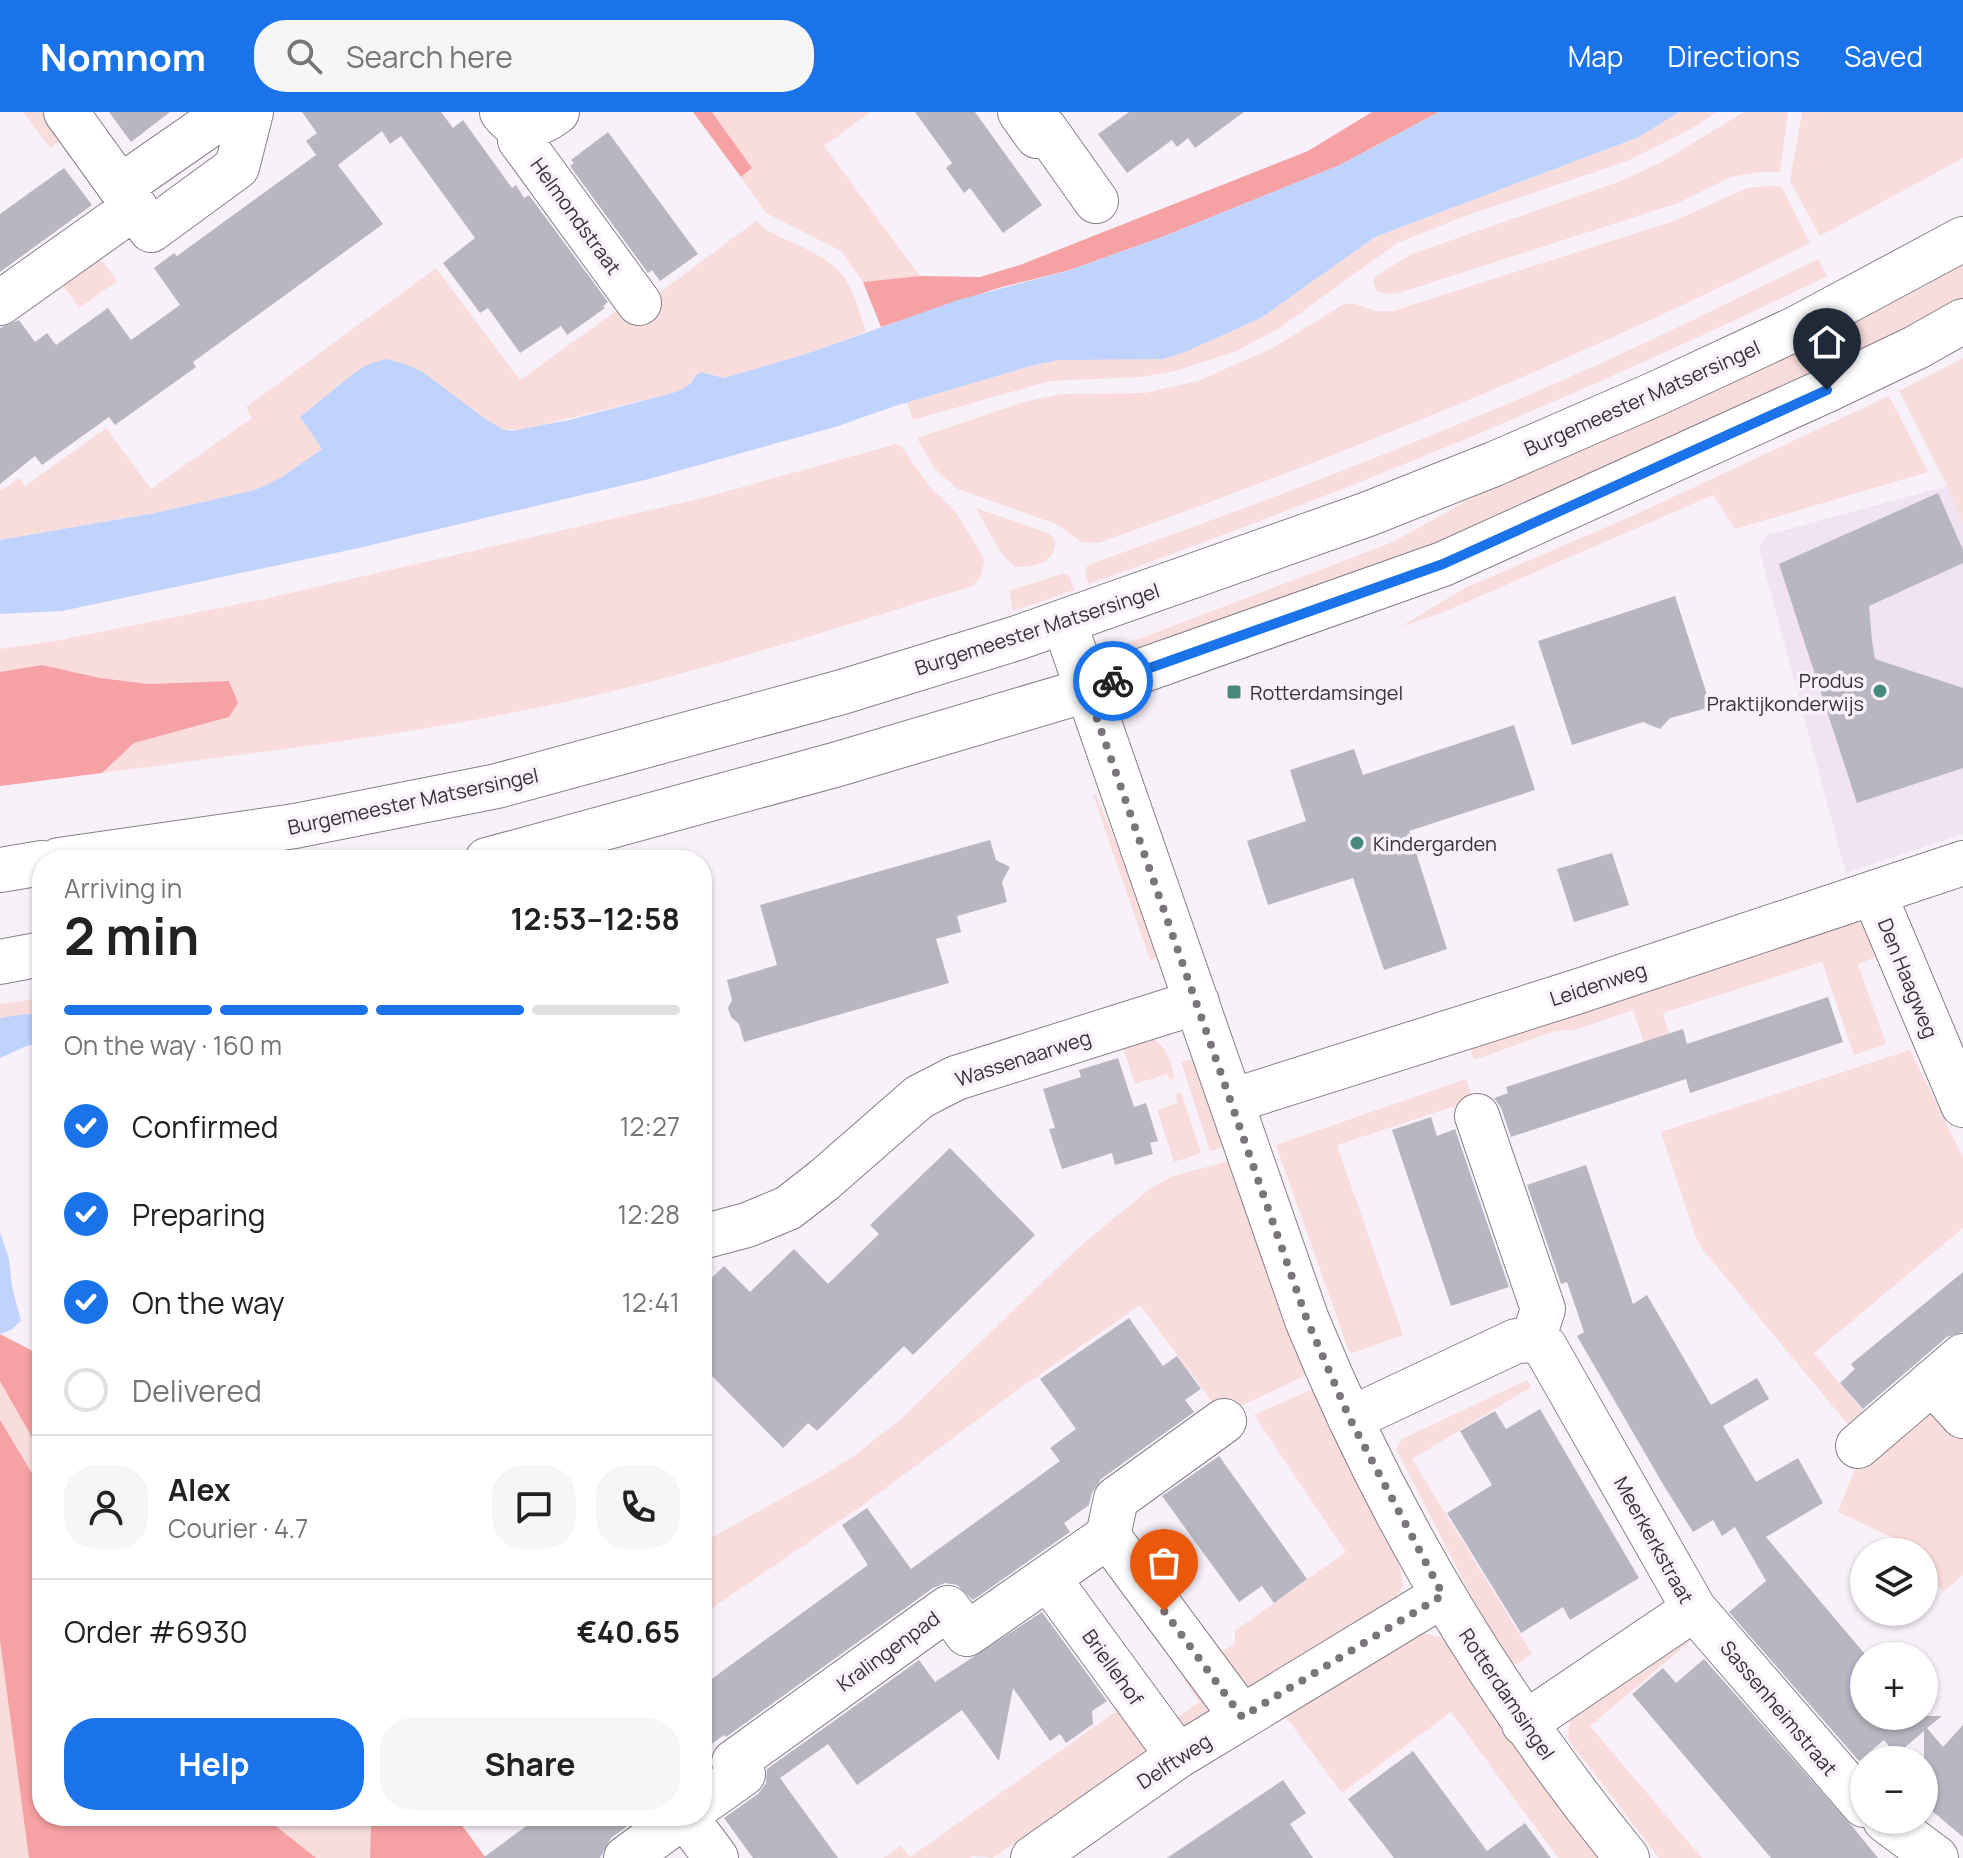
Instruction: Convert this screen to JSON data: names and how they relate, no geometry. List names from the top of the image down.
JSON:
{
  "streets": {
    "street": [
      "Helmondstraat",
      "Burgemeester Matsersingel",
      "Den Haagweg",
      "Leidenweg",
      "Wassenaarweg",
      "Meerkerkstraat",
      "Kralingenpad",
      "Briellehof",
      "Rotterdamsingel",
      "Sassenheimstraat",
      "Delftweg"
    ]
  },
  "crossings": [
    ["Burgemeester Matsersingel", "Rotterdamsingel"],
    ["Den Haagweg", "Leidenweg"],
    ["Leidenweg", "Rotterdamsingel"],
    ["Wassenaarweg", "Rotterdamsingel"],
    ["Meerkerkstraat", "Rotterdamsingel"],
    ["Meerkerkstraat", "Sassenheimstraat"],
    ["Kralingenpad", "Briellehof"],
    ["Briellehof", "Delftweg"],
    ["Rotterdamsingel", "Delftweg"]
  ],
  "places": {
    "other": ["Produs Praktijkonderwijs", "Kindergarden"],
    "transit": ["Rotterdamsingel"]
  },
  "page": {
    "header": "Nomnom",
    "search": "Search here",
    "nav": ["Map", "Directions", "Saved"],
    "heading": ["2 min", "Arriving in", "12:53–12:58"],
    "panel": [
      "Alex",
      "Courier · 4.7",
      "Order #6930",
      "€40.65"
    ],
    "bar": "On the way · 160 m",
    "list": [
      ["Confirmed", "12:27"],
      ["Preparing", "12:28"],
      ["On the way", "12:41"],
      "Delivered"
    ],
    "map_buttons": ["+", "−"],
    "buttons": ["Help", "Share"]
  }
}
